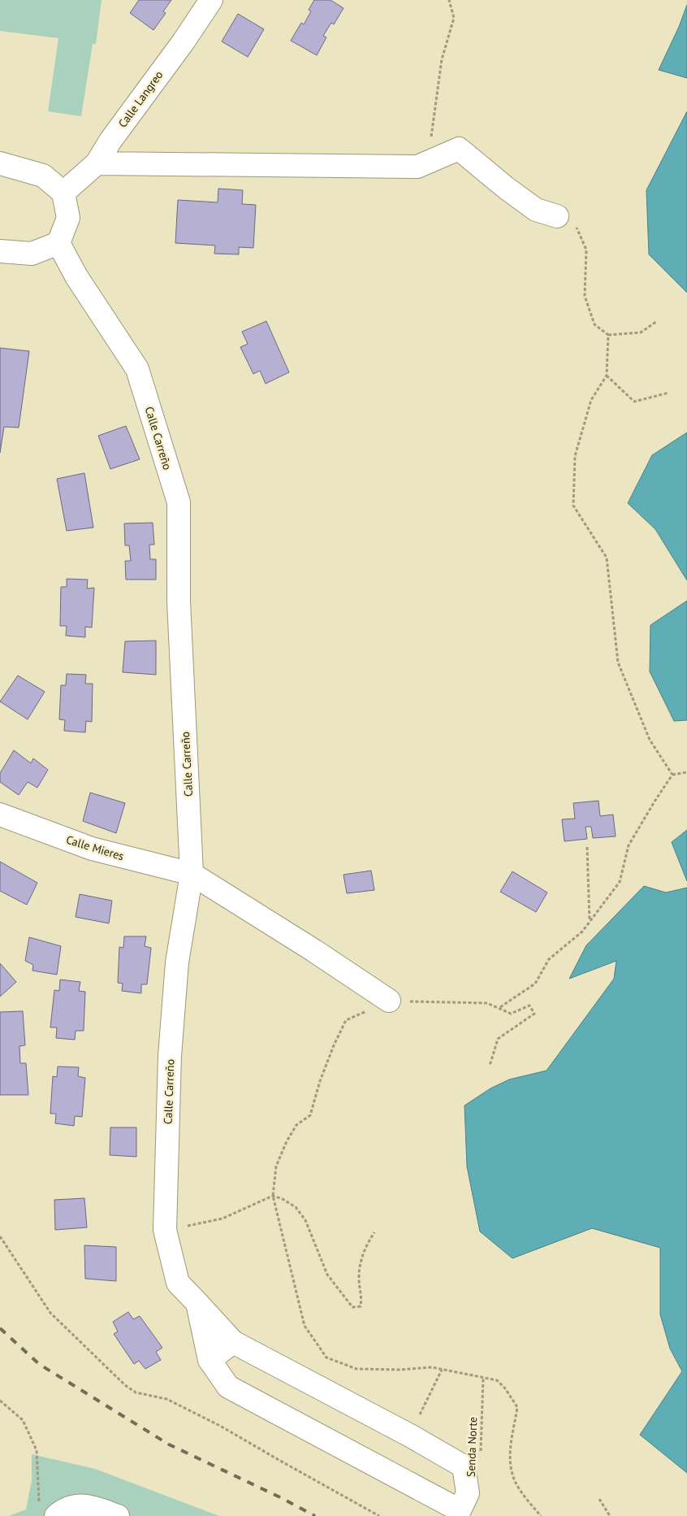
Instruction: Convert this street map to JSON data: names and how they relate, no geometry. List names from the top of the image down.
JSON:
{
  "streets": {
    "street": ["Calle Langreo", "Calle Carreño", "Calle Mieres"],
    "path": ["Senda Norte"]
  },
  "crossings": [
    ["Calle Carreño", "Calle Mieres"]
  ]
}
